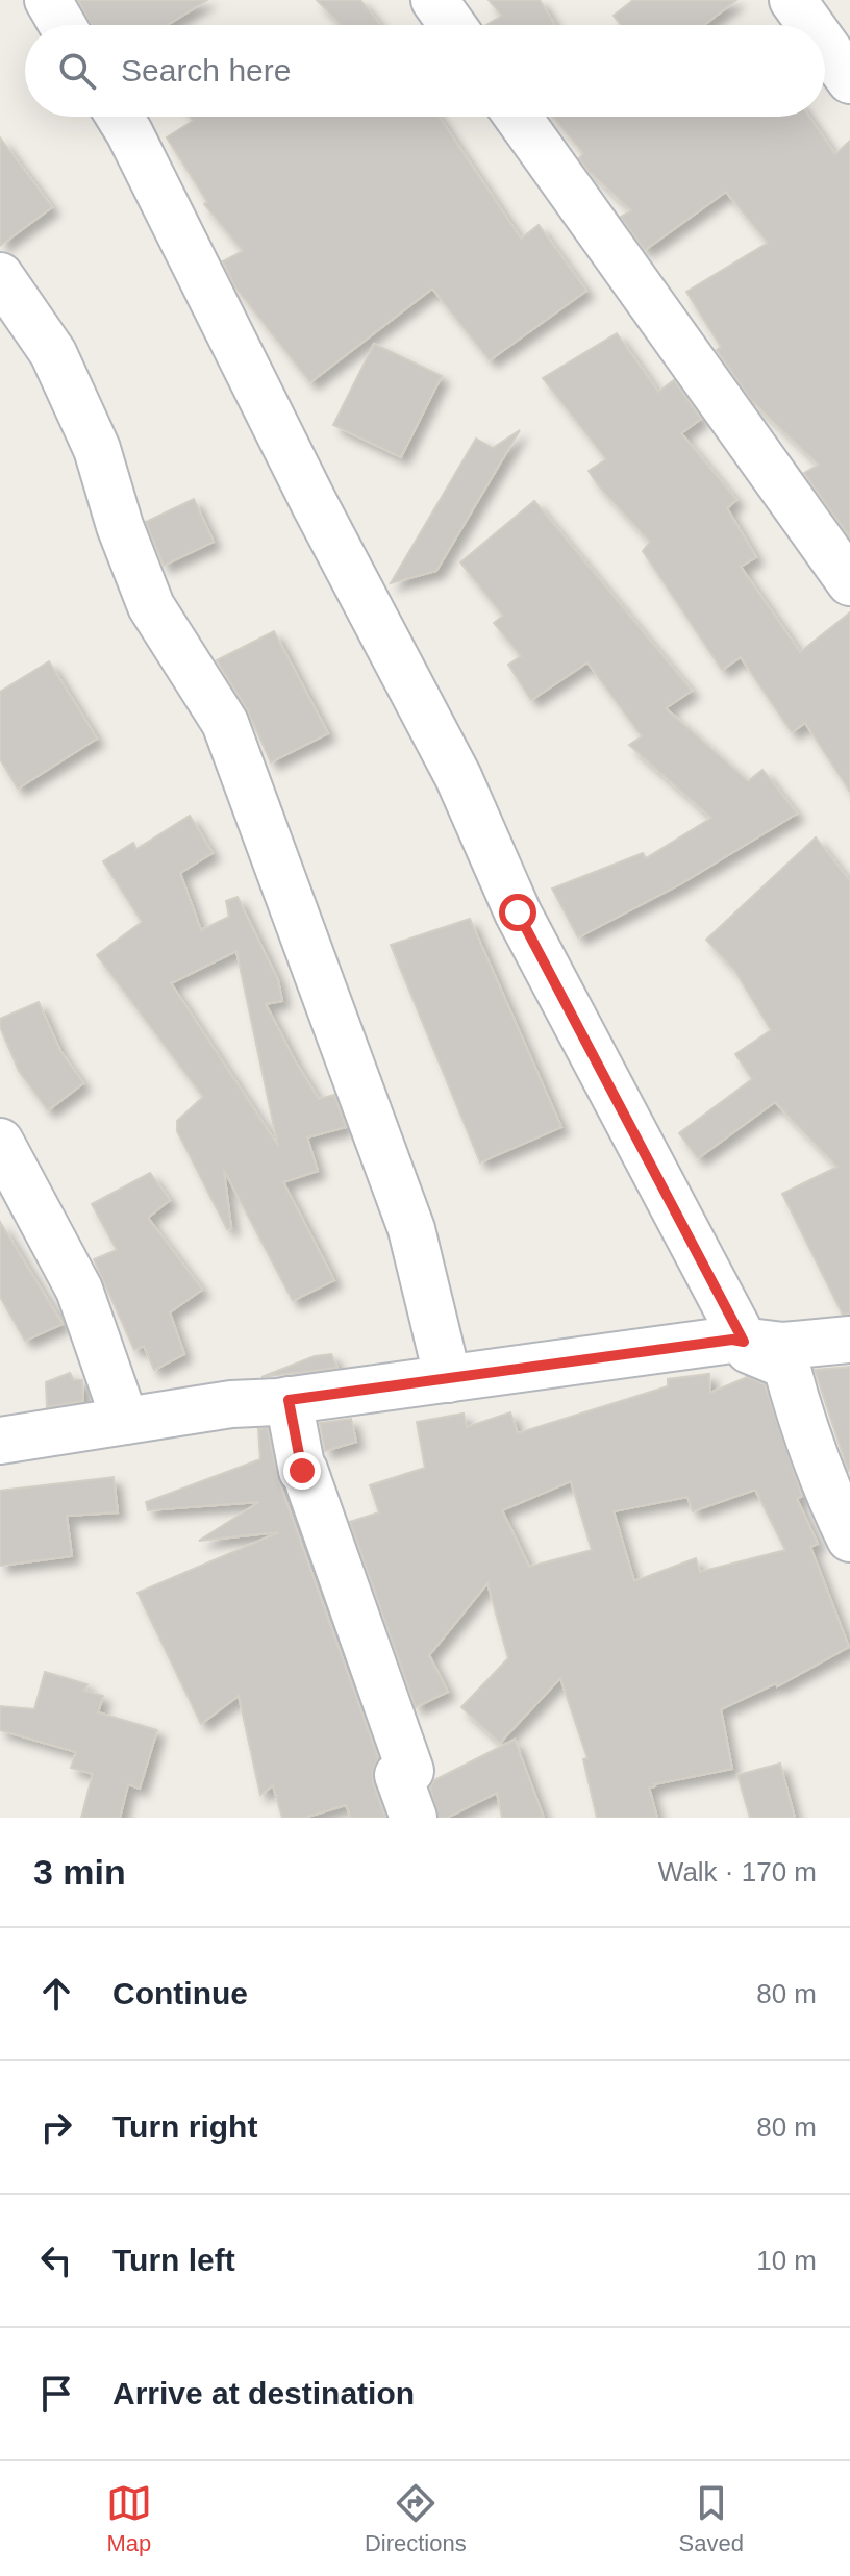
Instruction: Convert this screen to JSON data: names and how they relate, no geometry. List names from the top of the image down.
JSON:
{
  "page": {
    "search": "Search here",
    "heading": ["3 min", "Walk · 170 m"],
    "list": [
      ["Continue", "80 m"],
      ["Turn right", "80 m"],
      ["Turn left", "10 m"],
      "Arrive at destination"
    ],
    "nav": ["Map", "Directions", "Saved"]
  }
}
